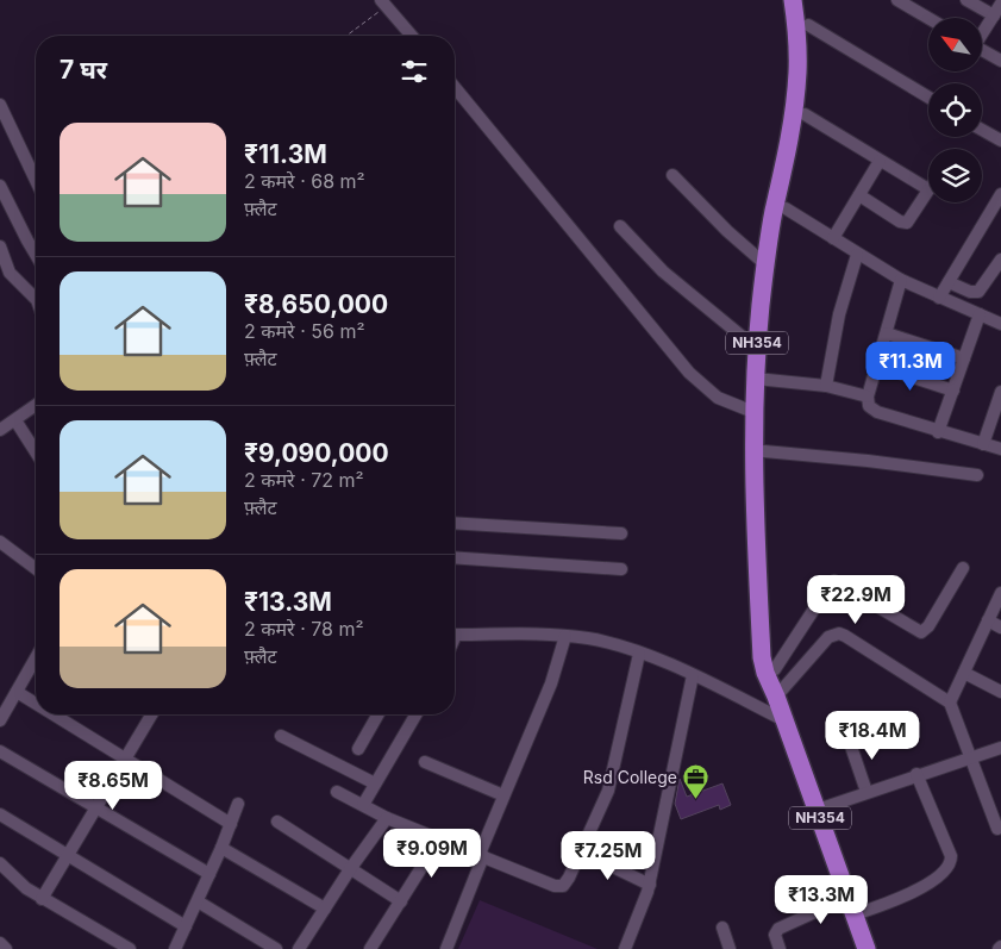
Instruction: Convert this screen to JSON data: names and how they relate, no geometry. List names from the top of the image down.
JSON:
{
  "streets": {
    "highway": ["NH354"]
  },
  "places": {
    "office": ["Rsd College"]
  },
  "north": "top left",
  "page": {
    "heading": "7 घर",
    "list": [
      {
        "name": "₹11.3M",
        "note": "2 कमरे · 68 m² · फ़्लैट"
      },
      {
        "name": "₹8,650,000",
        "note": "2 कमरे · 56 m² · फ़्लैट"
      },
      {
        "name": "₹9,090,000",
        "note": "2 कमरे · 72 m² · फ़्लैट"
      },
      {
        "name": "₹13.3M",
        "note": "2 कमरे · 78 m² · फ़्लैट"
      }
    ],
    "price": [
      "₹11.3M",
      "₹22.9M",
      "₹18.4M",
      "₹8.65M",
      "₹9.09M",
      "₹7.25M",
      "₹13.3M"
    ]
  }
}
